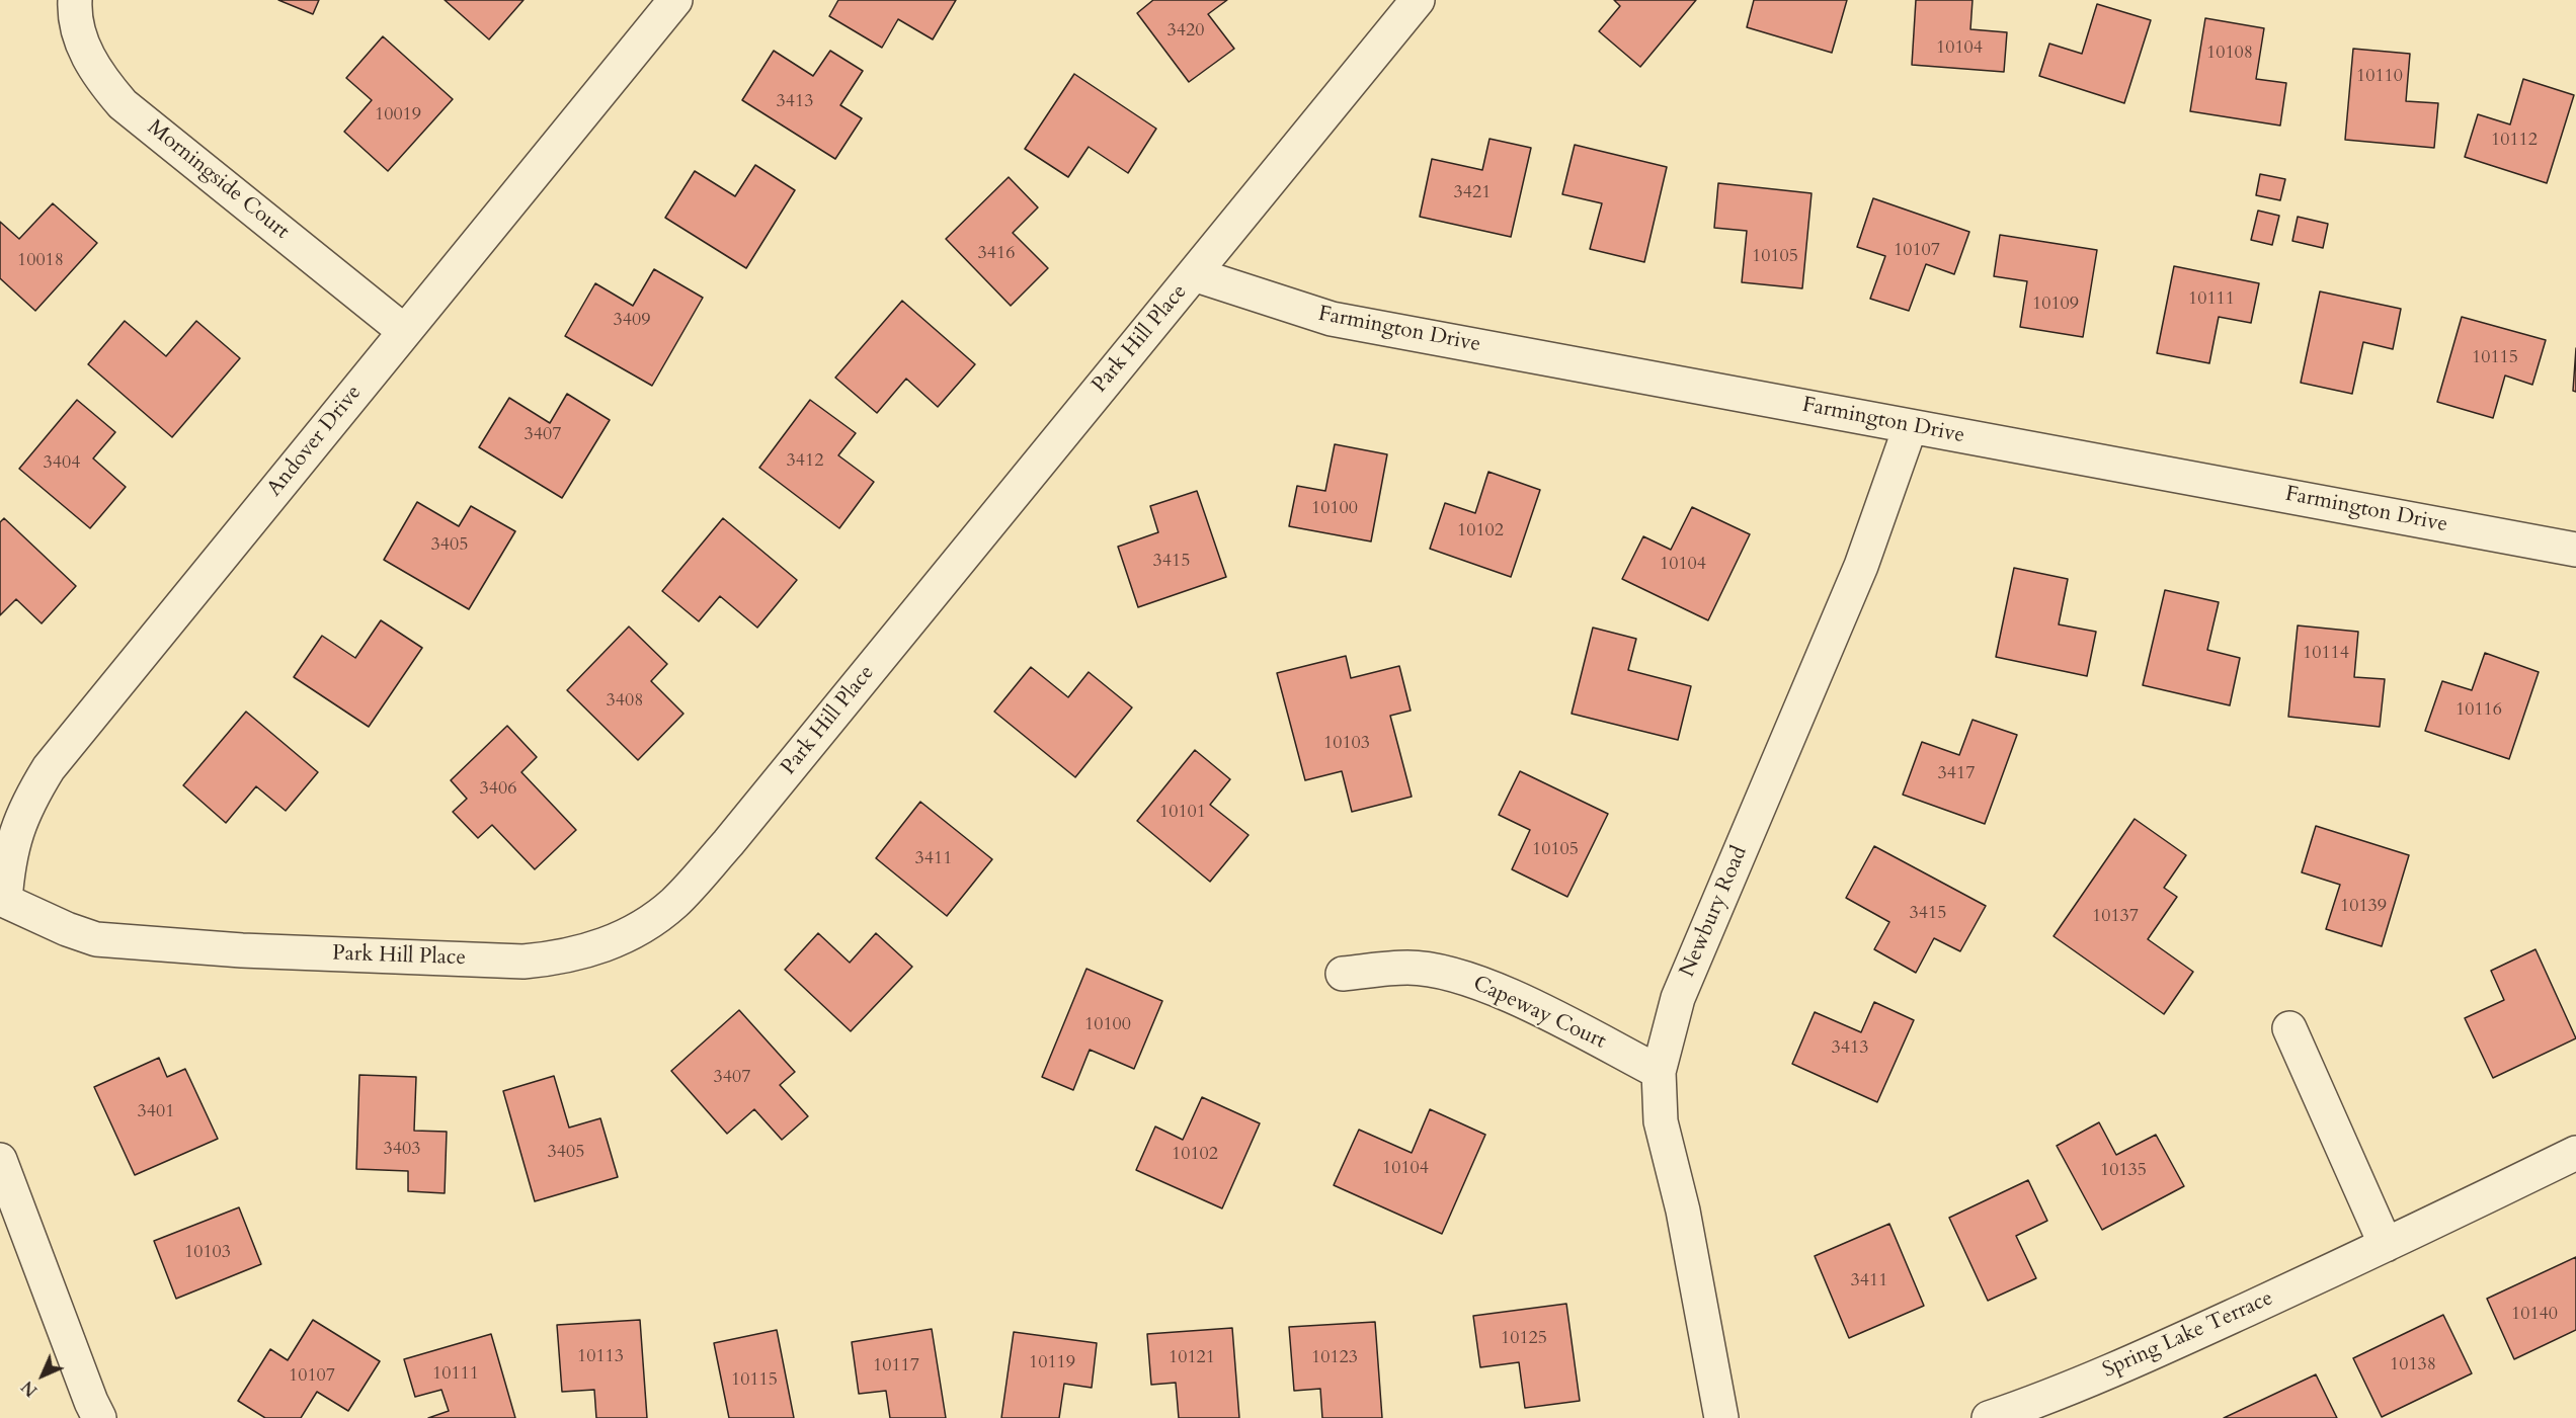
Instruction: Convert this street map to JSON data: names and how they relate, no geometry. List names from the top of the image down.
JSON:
{
  "streets": {
    "street": [
      "Morningside Court",
      "Farmington Drive",
      "Park Hill Place",
      "Andover Drive",
      "Newbury Road",
      "Capeway Court",
      "Spring Lake Terrace"
    ]
  },
  "crossings": [
    ["Morningside Court", "Andover Drive"],
    ["Farmington Drive", "Park Hill Place"],
    ["Farmington Drive", "Newbury Road"],
    ["Park Hill Place", "Andover Drive"],
    ["Newbury Road", "Capeway Court"]
  ],
  "house_numbers": [
    "3420",
    "10104",
    "10108",
    "10110",
    "3413",
    "10019",
    "10112",
    "3421",
    "10107",
    "3416",
    "10105",
    "10018",
    "10111",
    "10109",
    "3409",
    "10115",
    "3407",
    "3412",
    "3404",
    "10100",
    "10102",
    "3405",
    "3415",
    "10104",
    "10114",
    "3408",
    "10116",
    "10103",
    "3417",
    "3406",
    "10101",
    "10105",
    "3411",
    "10139",
    "3415",
    "10137",
    "10100",
    "3413",
    "3407",
    "3401",
    "3403",
    "3405",
    "10102",
    "10104",
    "10135",
    "10103",
    "3411",
    "10140",
    "10125",
    "10113",
    "10121",
    "10123",
    "10119",
    "10138",
    "10117",
    "10111",
    "10107",
    "10115"
  ],
  "north": "bottom left"
}
